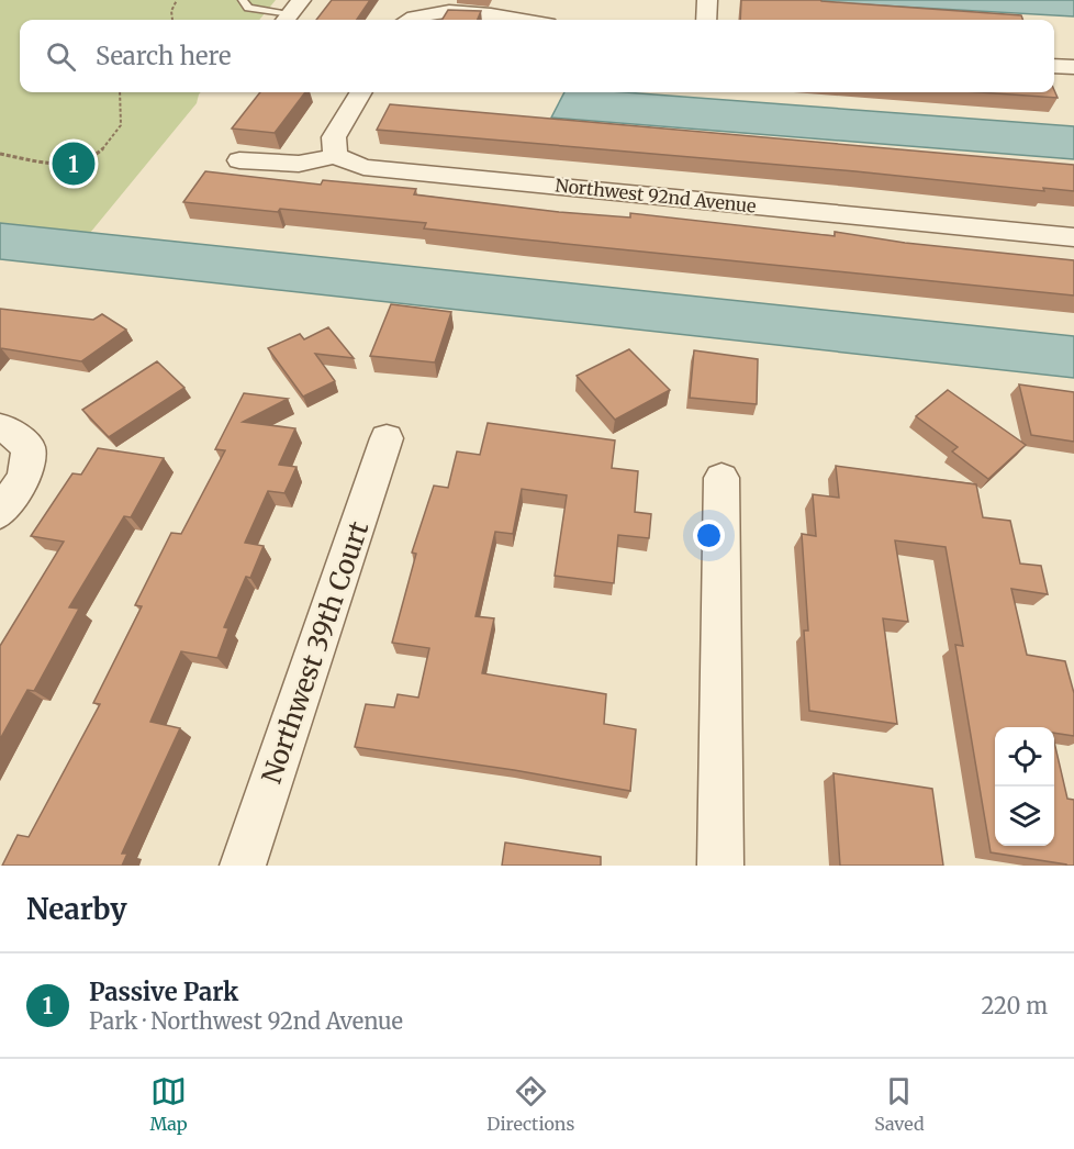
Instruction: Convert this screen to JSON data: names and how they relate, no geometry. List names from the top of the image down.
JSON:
{
  "streets": {
    "street": ["Northwest 92nd Avenue", "Northwest 39th Court"]
  },
  "page": {
    "search": "Search here",
    "pins": "1",
    "heading": "Nearby",
    "list": [
      {
        "mark": "1",
        "name": "Passive Park",
        "note": "Park · Northwest 92nd Avenue",
        "value": "220 m"
      }
    ],
    "nav": ["Map", "Directions", "Saved"]
  }
}
